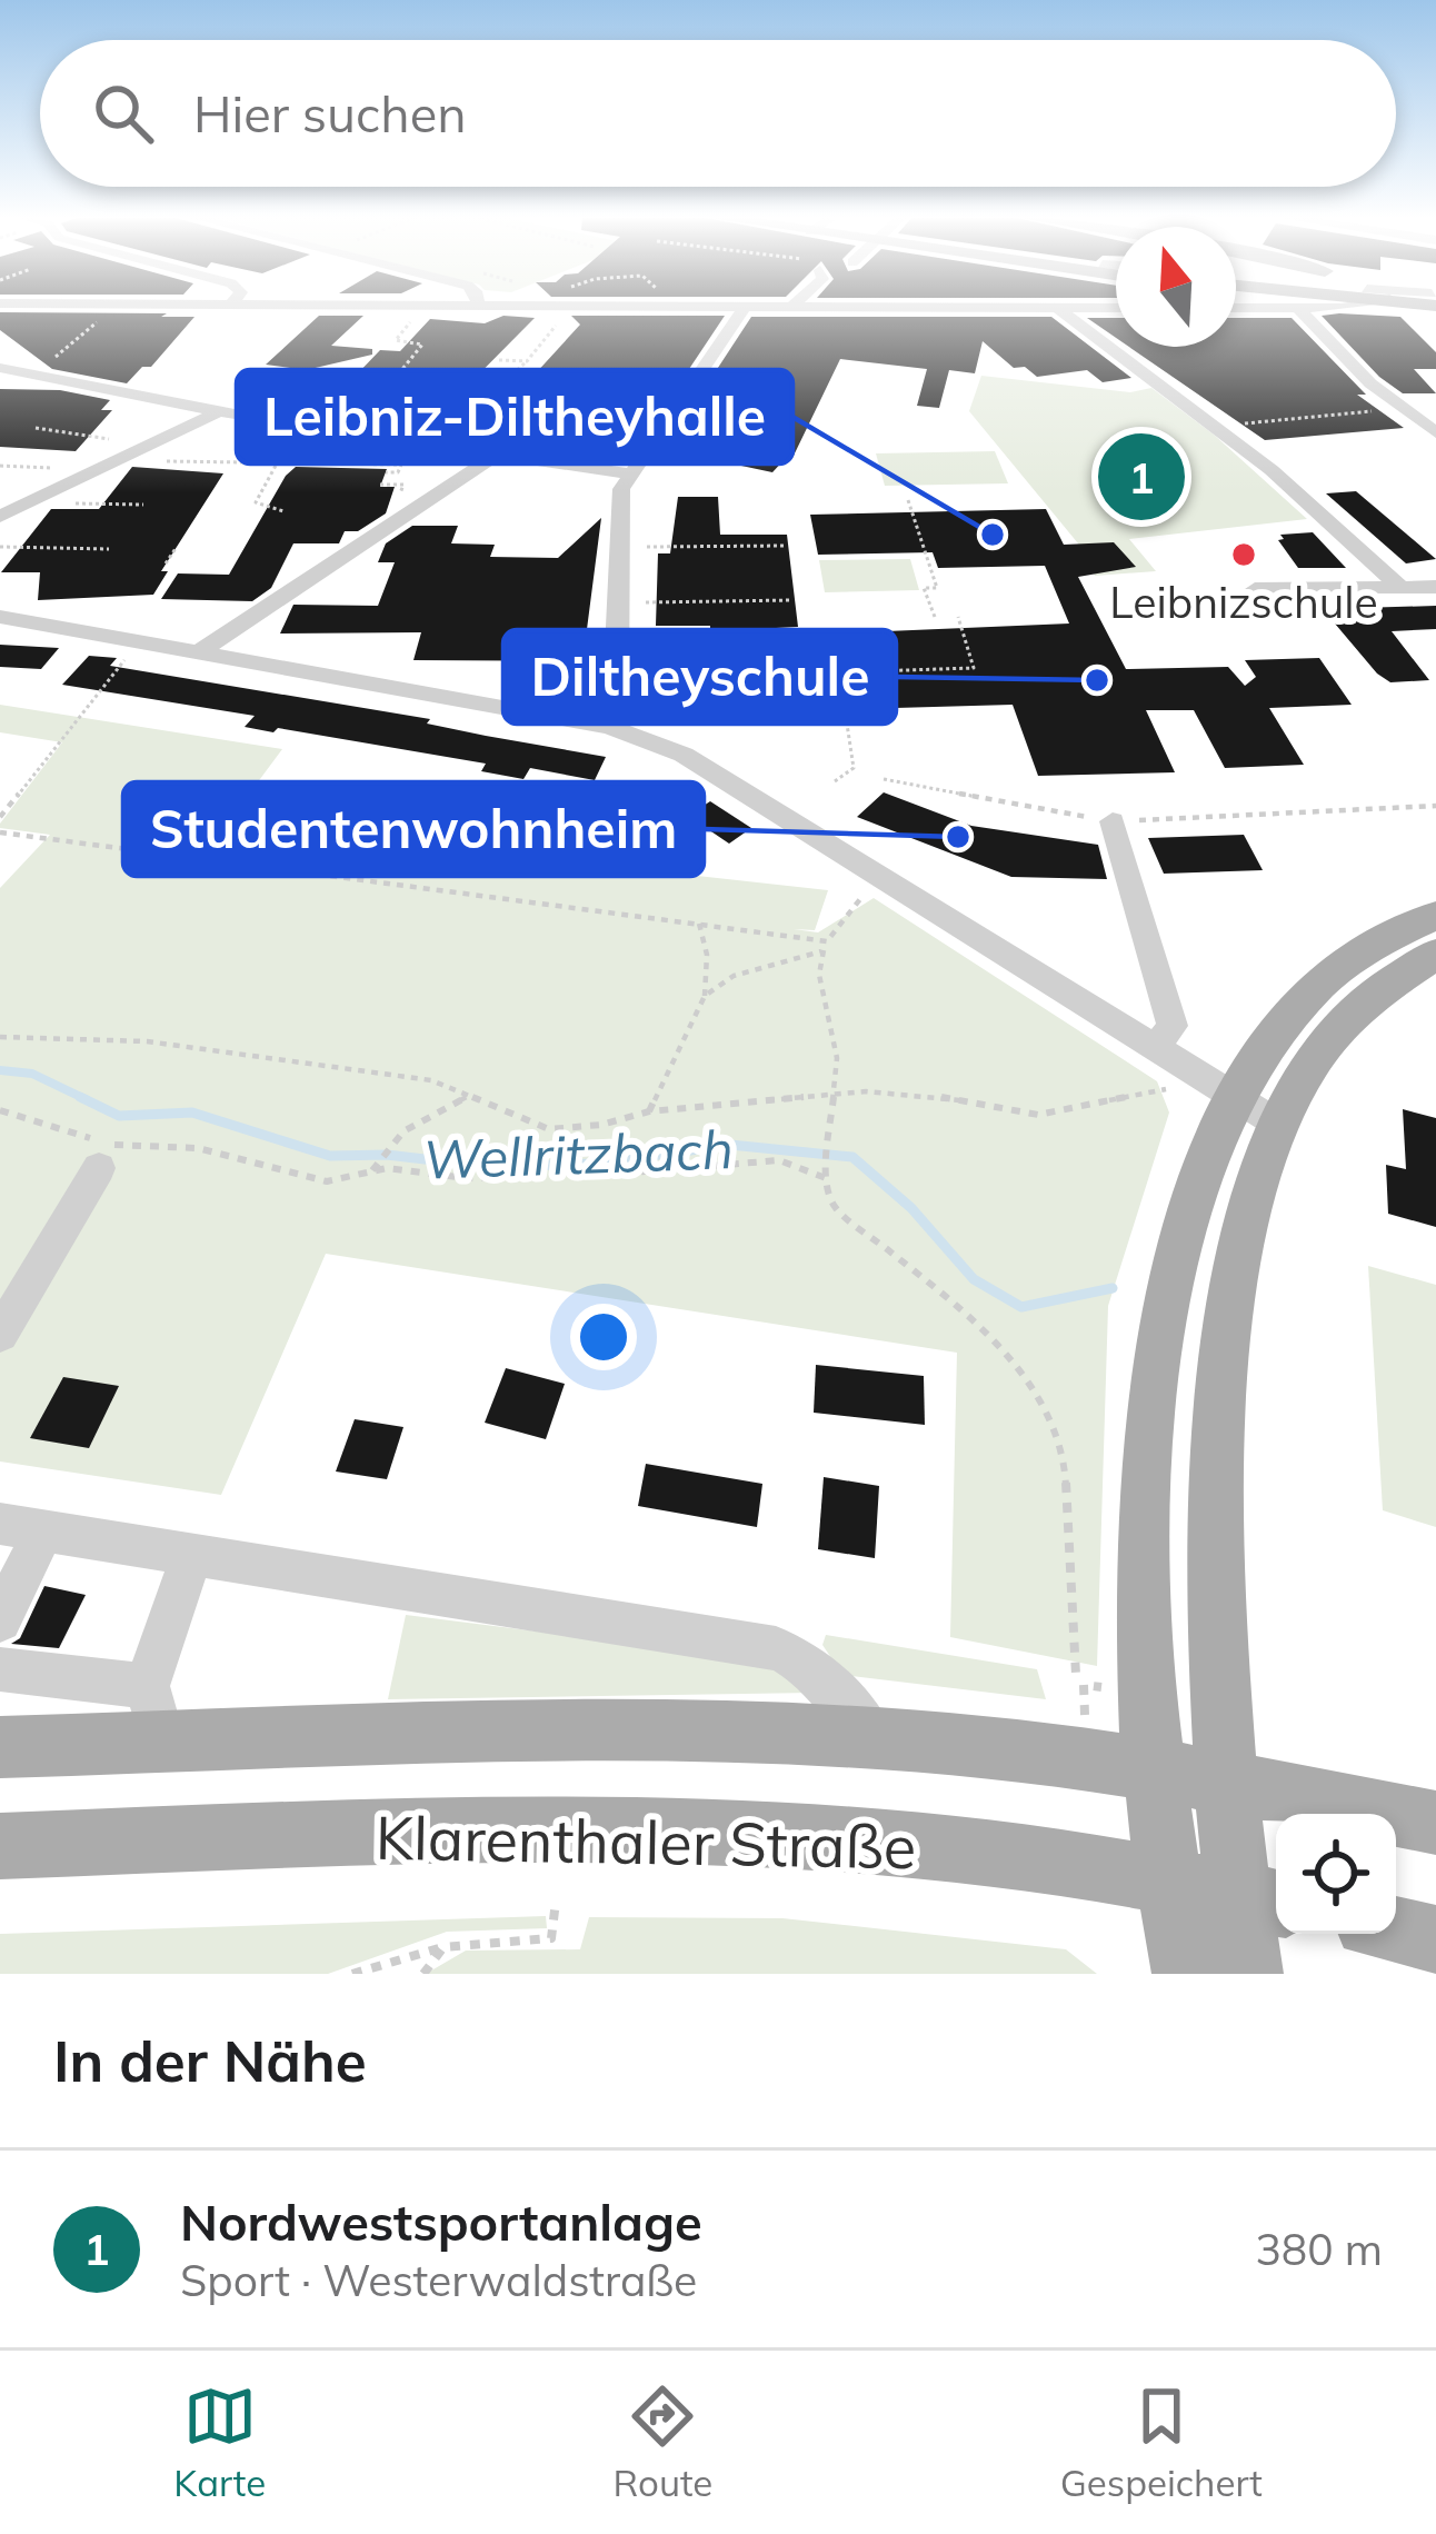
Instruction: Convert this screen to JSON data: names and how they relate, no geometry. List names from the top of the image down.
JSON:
{
  "streets": {
    "main road": ["Klarenthaler Straße"]
  },
  "water": ["Wellritzbach"],
  "places": [
    "Leibniz-Diltheyhalle",
    "Leibnizschule",
    "Diltheyschule",
    "Studentenwohnheim"
  ],
  "north": "top",
  "page": {
    "search": "Hier suchen",
    "pins": "1",
    "heading": "In der Nähe",
    "list": [
      {
        "mark": "1",
        "name": "Nordwestsportanlage",
        "note": "Sport · Westerwaldstraße",
        "value": "380 m"
      }
    ],
    "nav": ["Karte", "Route", "Gespeichert"]
  }
}
